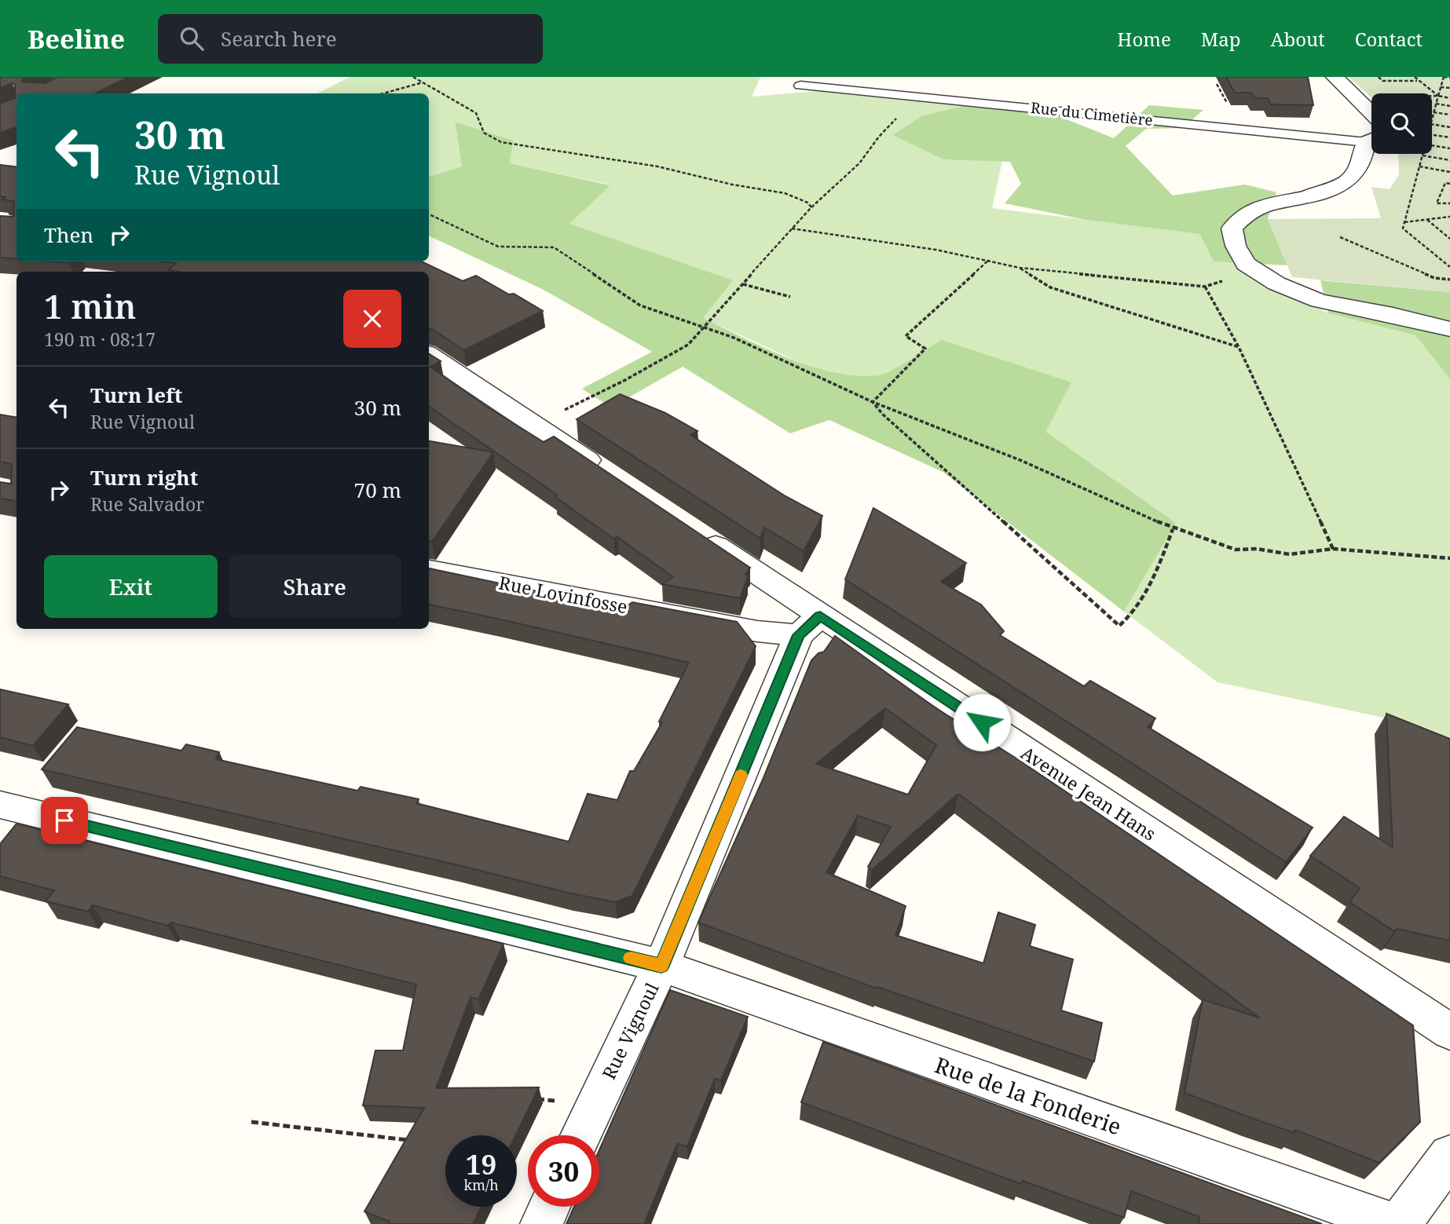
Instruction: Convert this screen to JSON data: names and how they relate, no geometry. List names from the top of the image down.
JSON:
{
  "streets": {
    "street": [
      "Rue Lovinfosse",
      "Avenue Jean Hans",
      "Rue Vignoul",
      "Rue de la Fonderie"
    ],
    "lane": ["Rue du Cimetière"]
  },
  "crossings": [
    ["Rue Lovinfosse", "Avenue Jean Hans"],
    ["Rue Lovinfosse", "Rue Vignoul"],
    ["Avenue Jean Hans", "Rue Vignoul"],
    ["Rue Vignoul", "Rue de la Fonderie"]
  ],
  "page": {
    "header": "Beeline",
    "search": "Search here",
    "nav": [
      "Home",
      "Map",
      "About",
      "Contact"
    ],
    "turn": ["30 m", "Rue Vignoul"],
    "then": "Then",
    "heading": ["1 min", "190 m · 08:17"],
    "list": [
      {
        "name": "Turn left",
        "note": "Rue Vignoul",
        "value": "30 m"
      },
      {
        "name": "Turn right",
        "note": "Rue Salvador",
        "value": "70 m"
      }
    ],
    "buttons": ["Exit", "Share"],
    "speed": "19 km/h",
    "limit": "30"
  }
}
